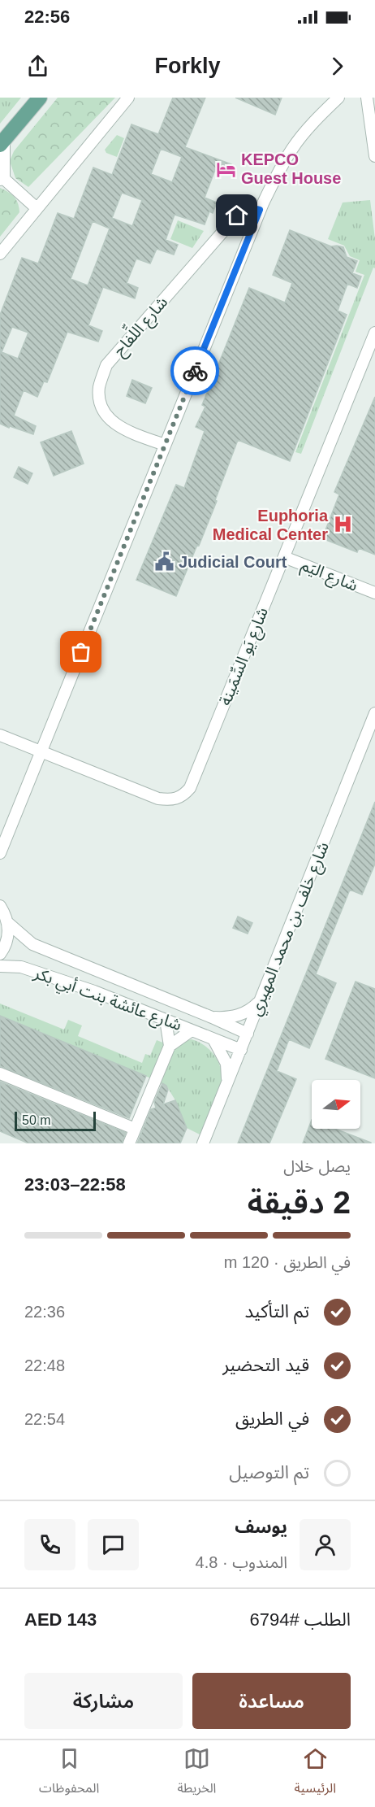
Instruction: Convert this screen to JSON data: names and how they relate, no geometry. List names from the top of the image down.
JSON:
{
  "streets": {
    "street": [
      "شارع اللِّفاح",
      "شارع اليَم",
      "شارع يَو السِّمَينة",
      "شارع خلف بن محمد المهيري",
      "شارع عائشة بنت أبي بكر"
    ]
  },
  "crossings": [
    ["شارع اليَم", "شارع يَو السِّمَينة"],
    ["شارع خلف بن محمد المهيري", "شارع عائشة بنت أبي بكر"]
  ],
  "places": {
    "hotel": ["KEPCO Guest House"],
    "hospital": ["Euphoria Medical Center"],
    "public building": ["Judicial Court"]
  },
  "scale_bar": "50 m",
  "north": "right",
  "page": {
    "status": "22:56",
    "header": "Forkly",
    "scale": "50 m",
    "heading": ["2 دقيقة", "يصل خلال", "22:58–23:03"],
    "panel": [
      "يوسف",
      "المندوب · 4.8",
      "الطلب #6794",
      "AED 143"
    ],
    "bar": "في الطريق · 120 m",
    "list": [
      ["تم التأكيد", "22:36"],
      ["قيد التحضير", "22:48"],
      ["في الطريق", "22:54"],
      "تم التوصيل"
    ],
    "buttons": ["مساعدة", "مشاركة"],
    "tabs": ["الرئيسية", "الخريطة", "المحفوظات"]
  }
}
